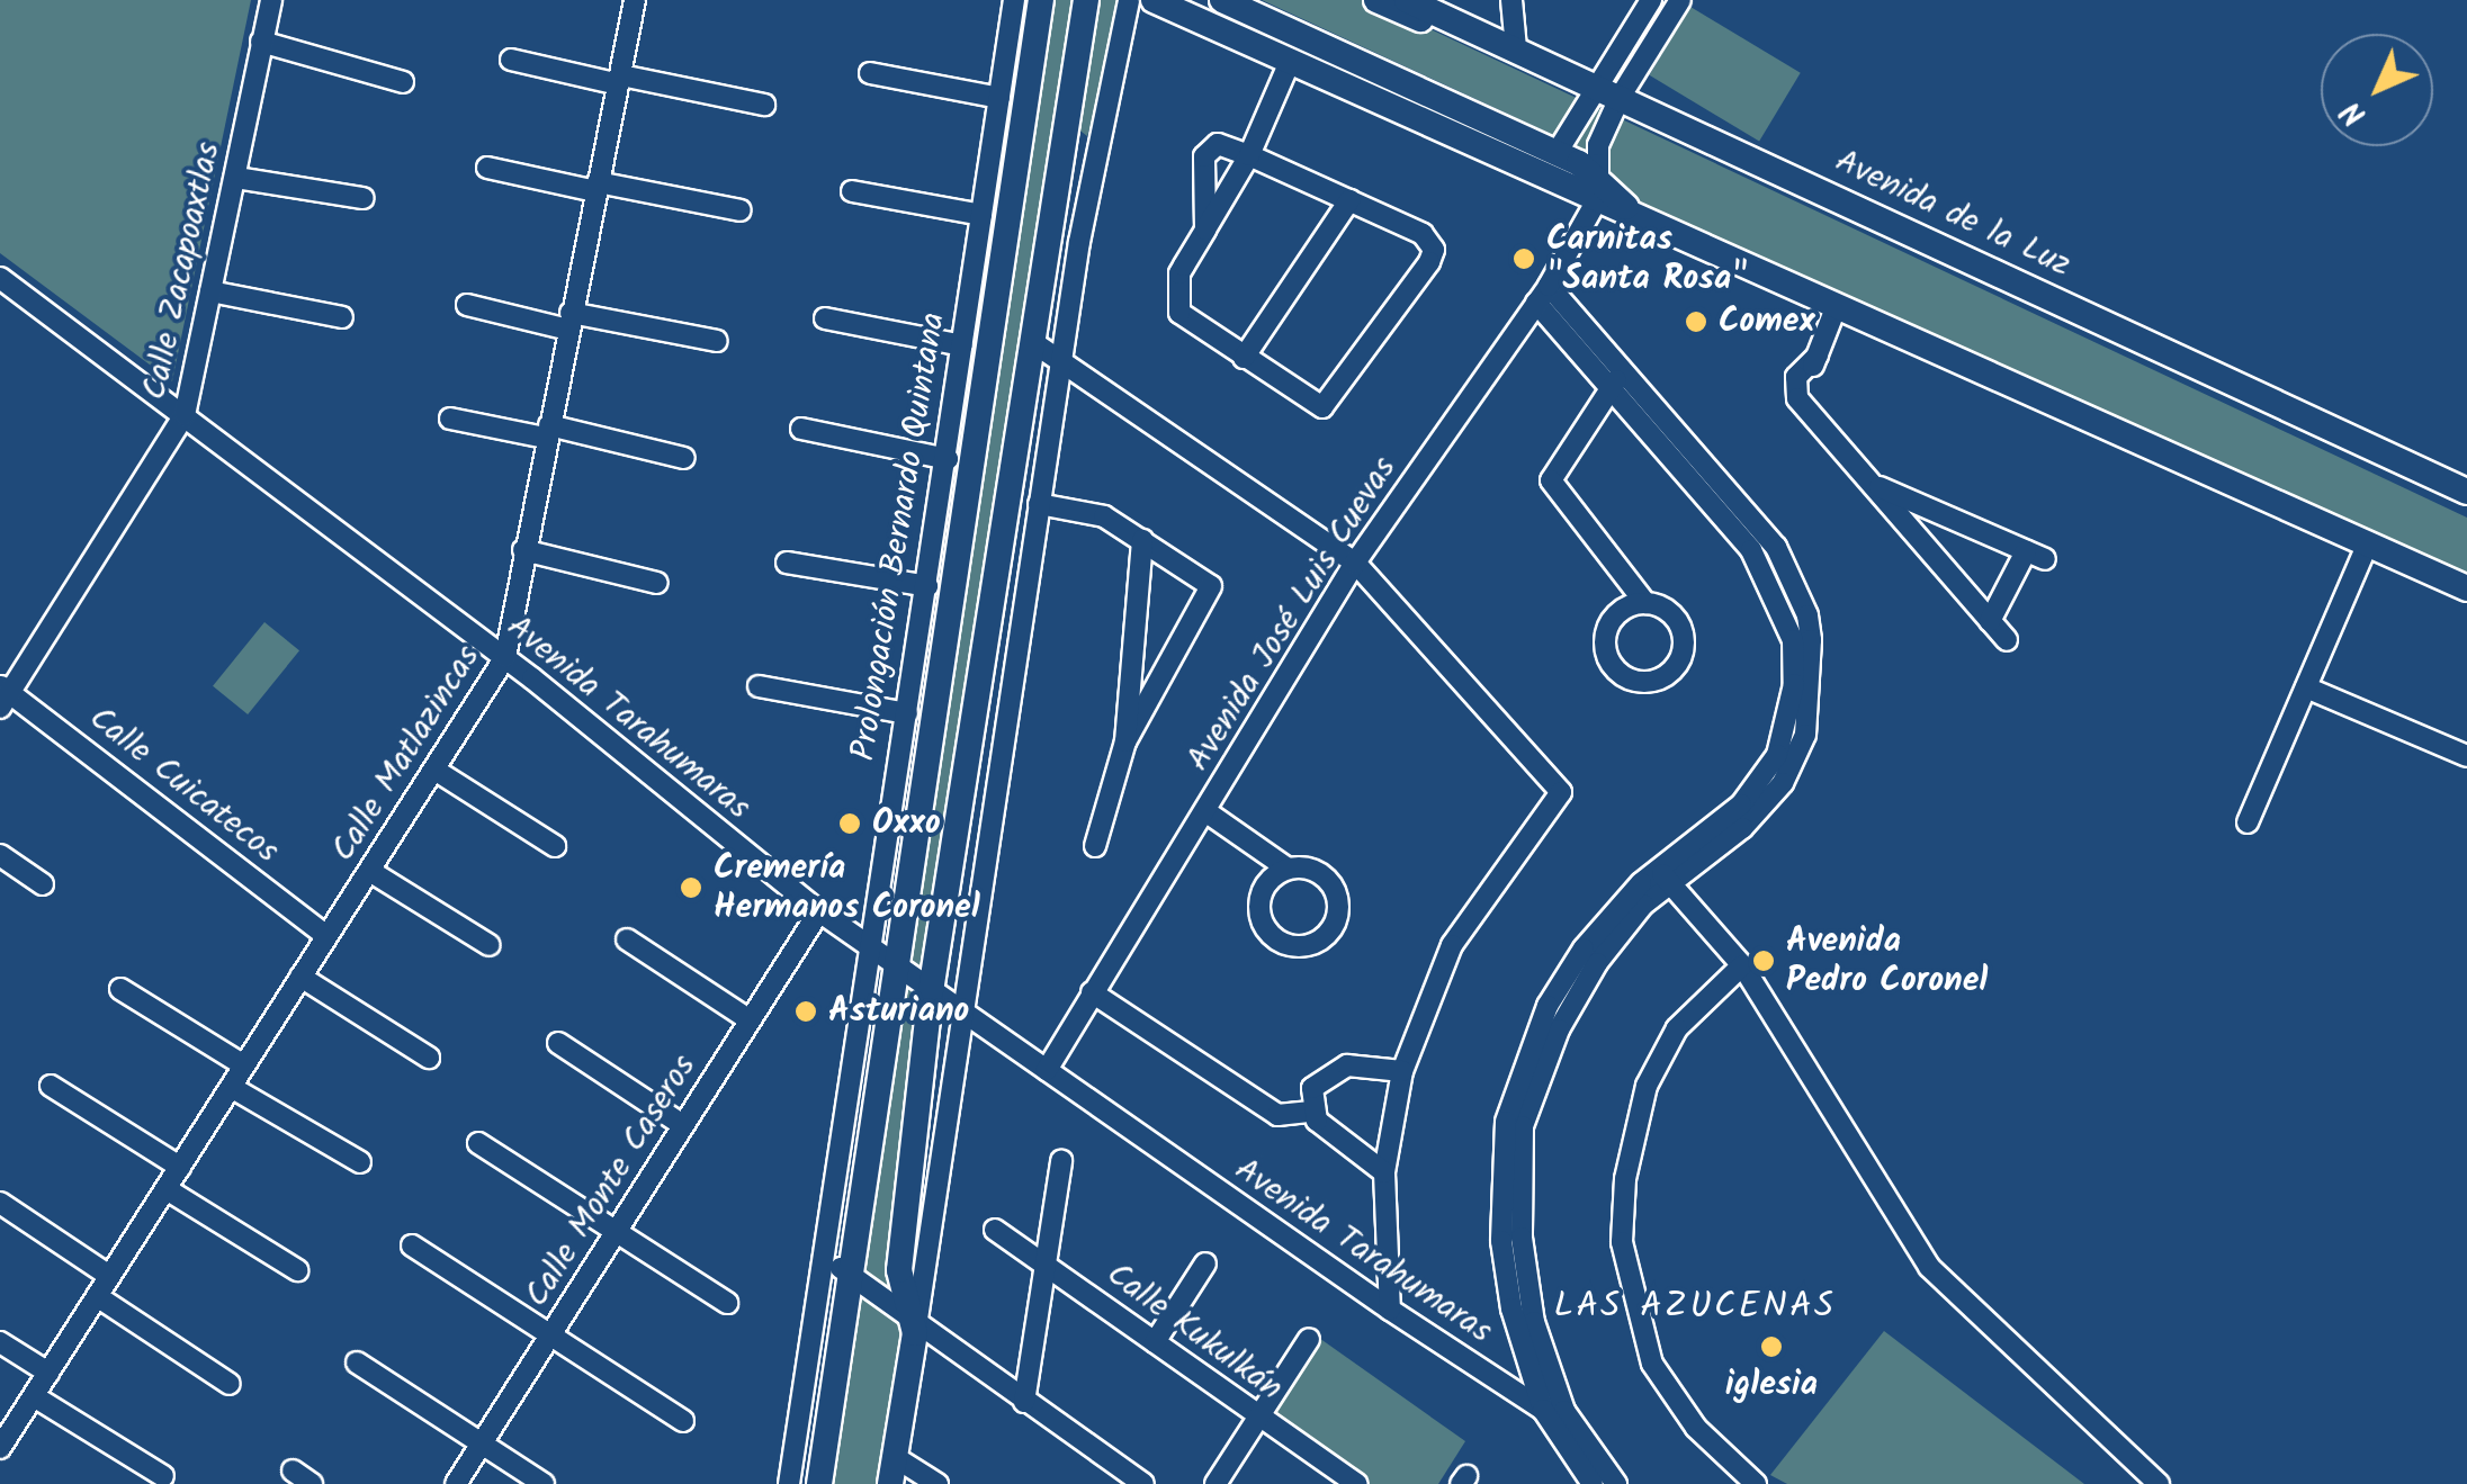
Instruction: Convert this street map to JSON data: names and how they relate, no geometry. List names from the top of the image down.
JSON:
{
  "streets": {
    "main road": ["Avenida de la Luz", "Prolongación Bernardo Quintana"],
    "street": [
      "Calle Zacapoaxtlas",
      "Avenida José Luis Cuevas",
      "Avenida Tarahumaras",
      "Calle Matlazincas",
      "Calle Cuicatecos",
      "Calle Monte Caseros",
      "Calle Kukulkán"
    ]
  },
  "crossings": [
    ["Avenida de la Luz", "Avenida José Luis Cuevas"],
    ["Calle Zacapoaxtlas", "Avenida Tarahumaras"],
    ["Calle Zacapoaxtlas", "Calle Cuicatecos"],
    ["Prolongación Bernardo Quintana", "Avenida Tarahumaras"],
    ["Avenida José Luis Cuevas", "Avenida Tarahumaras"],
    ["Avenida Tarahumaras", "Calle Matlazincas"],
    ["Avenida Tarahumaras", "Calle Monte Caseros"],
    ["Calle Matlazincas", "Calle Cuicatecos"]
  ],
  "districts": ["LAS AZUCENAS"],
  "places": [
    "Carnitas \"Santa Rosa\"",
    "Comex",
    "Oxxo",
    "Cremería Hermanos Coronel",
    "Avenida Pedro Coronel",
    "Asturiano",
    "iglesia"
  ],
  "north": "bottom left"
}
